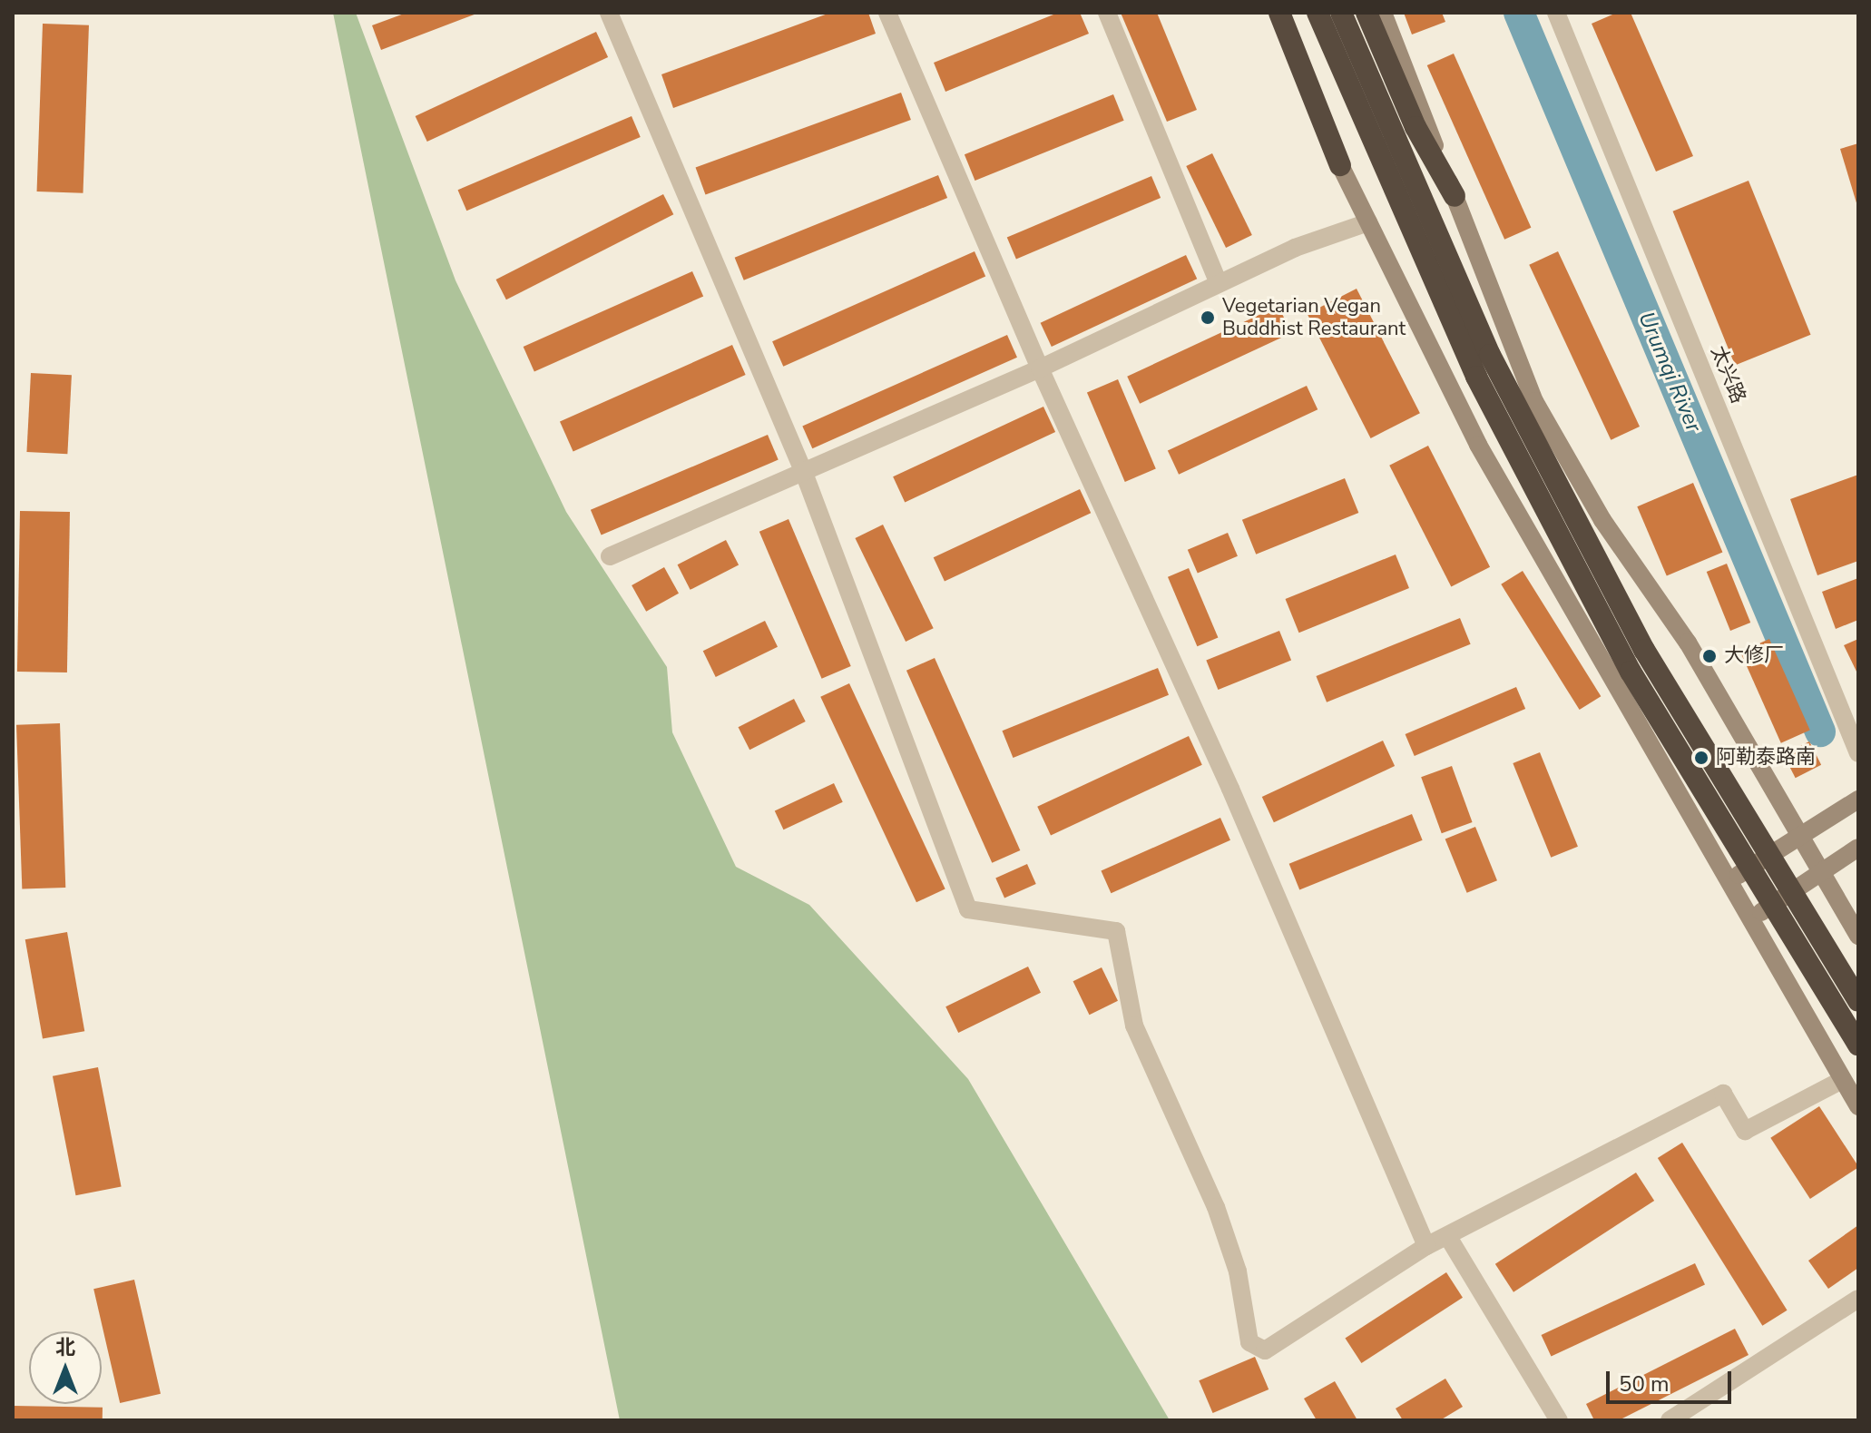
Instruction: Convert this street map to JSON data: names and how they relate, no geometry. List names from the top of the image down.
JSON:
{
  "streets": {
    "street": ["太兴路"]
  },
  "water": ["Urumqi River"],
  "places": ["Vegetarian Vegan Buddhist Restaurant", "大修厂", "阿勒泰路南"],
  "scale_bar": "50 m",
  "north": "top"
}
